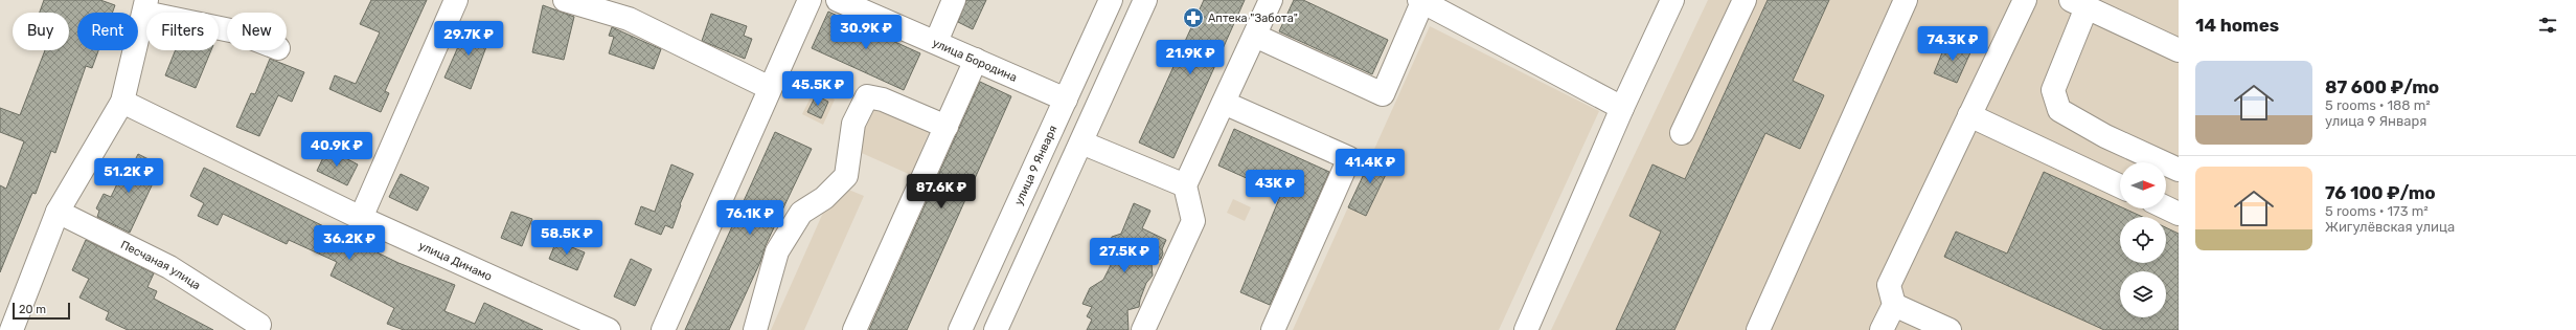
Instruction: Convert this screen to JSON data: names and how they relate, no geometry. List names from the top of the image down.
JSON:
{
  "streets": {
    "street": [
      "улица Бородина",
      "улица 9 Января",
      "улица Динамо",
      "Песчаная улица"
    ]
  },
  "crossings": [
    ["улица Бородина", "улица 9 Января"]
  ],
  "places": {
    "pharmacy": ["Аптека \"Забота\""]
  },
  "scale_bar": "20 m",
  "north": "right",
  "page": {
    "heading": "14 homes",
    "chip": [
      "Buy",
      "Rent",
      "Filters",
      "New"
    ],
    "price": [
      "30.9K ₽",
      "29.7K ₽",
      "74.3K ₽",
      "21.9K ₽",
      "45.5K ₽",
      "40.9K ₽",
      "41.4K ₽",
      "51.2K ₽",
      "43K ₽",
      "87.6K ₽",
      "76.1K ₽",
      "58.5K ₽",
      "36.2K ₽",
      "27.5K ₽"
    ],
    "list": [
      {
        "name": "87 600 ₽/mo",
        "note": "5 rooms · 188 m² · улица 9 Января"
      },
      {
        "name": "76 100 ₽/mo",
        "note": "5 rooms · 173 m² · Жигулёвская улица"
      }
    ],
    "scale": "20 m"
  }
}
